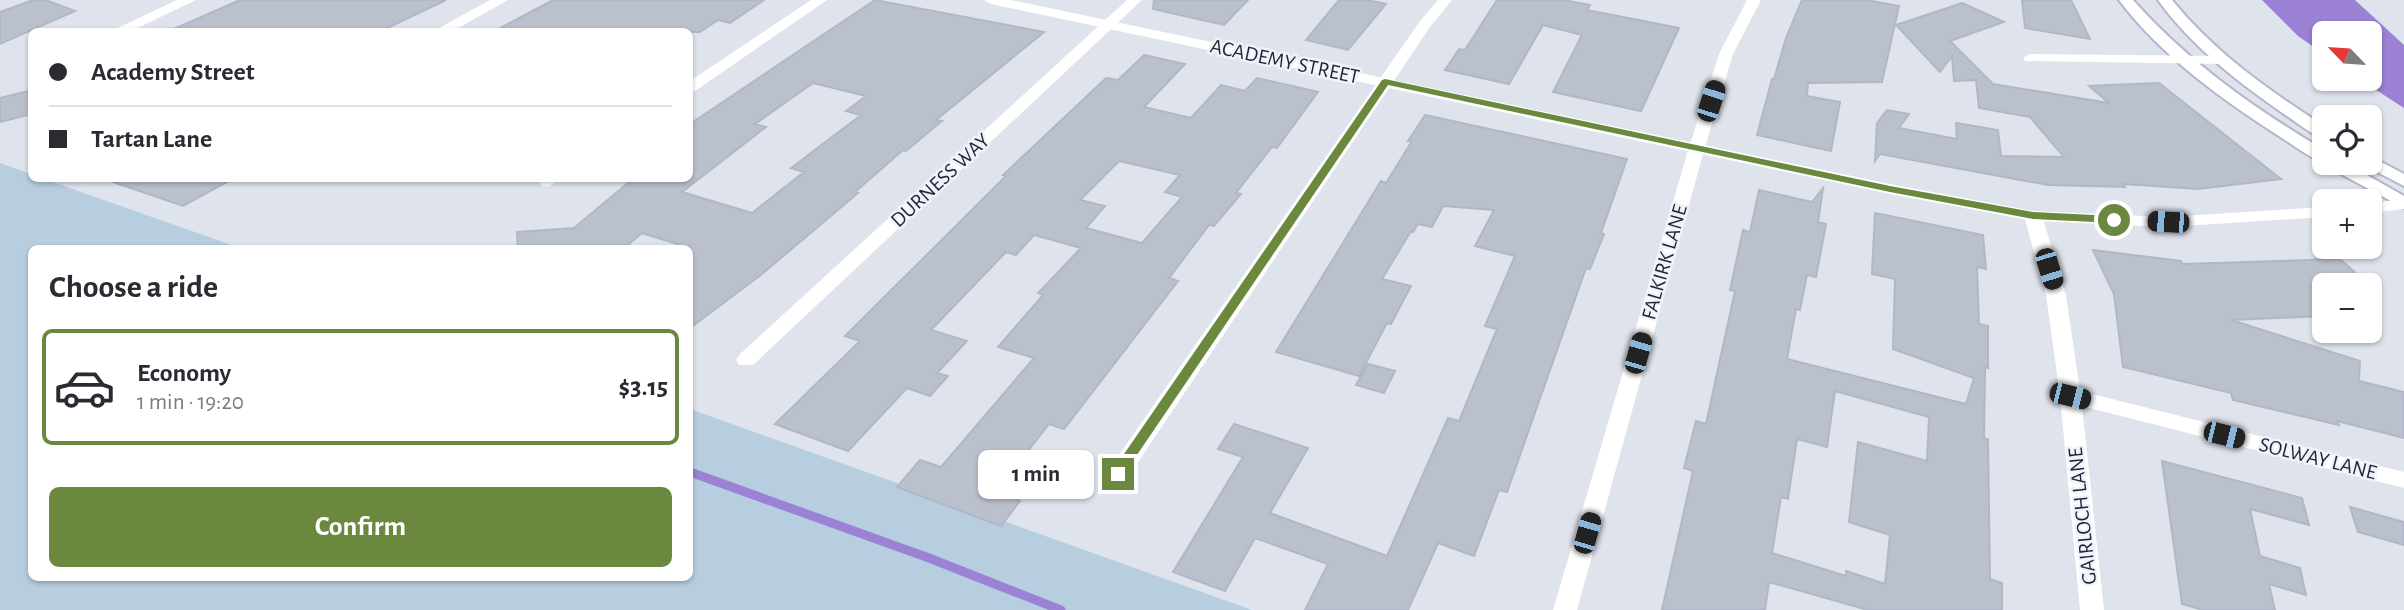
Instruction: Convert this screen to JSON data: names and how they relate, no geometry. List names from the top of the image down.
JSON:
{
  "streets": {
    "street": [
      "ACADEMY STREET",
      "DURNESS WAY",
      "FALKIRK LANE",
      "SOLWAY LANE",
      "GAIRLOCH LANE"
    ]
  },
  "crossings": [
    ["ACADEMY STREET", "DURNESS WAY"],
    ["ACADEMY STREET", "FALKIRK LANE"],
    ["ACADEMY STREET", "GAIRLOCH LANE"],
    ["SOLWAY LANE", "GAIRLOCH LANE"]
  ],
  "north": "top left",
  "page": {
    "map_buttons": ["+", "−"],
    "banner": ["Academy Street", "Tartan Lane"],
    "heading": "Choose a ride",
    "list": [
      {
        "name": "Economy",
        "note": "1 min · 19:20",
        "value": "$3.15"
      }
    ],
    "bubble": "1 min",
    "buttons": "Confirm"
  }
}
